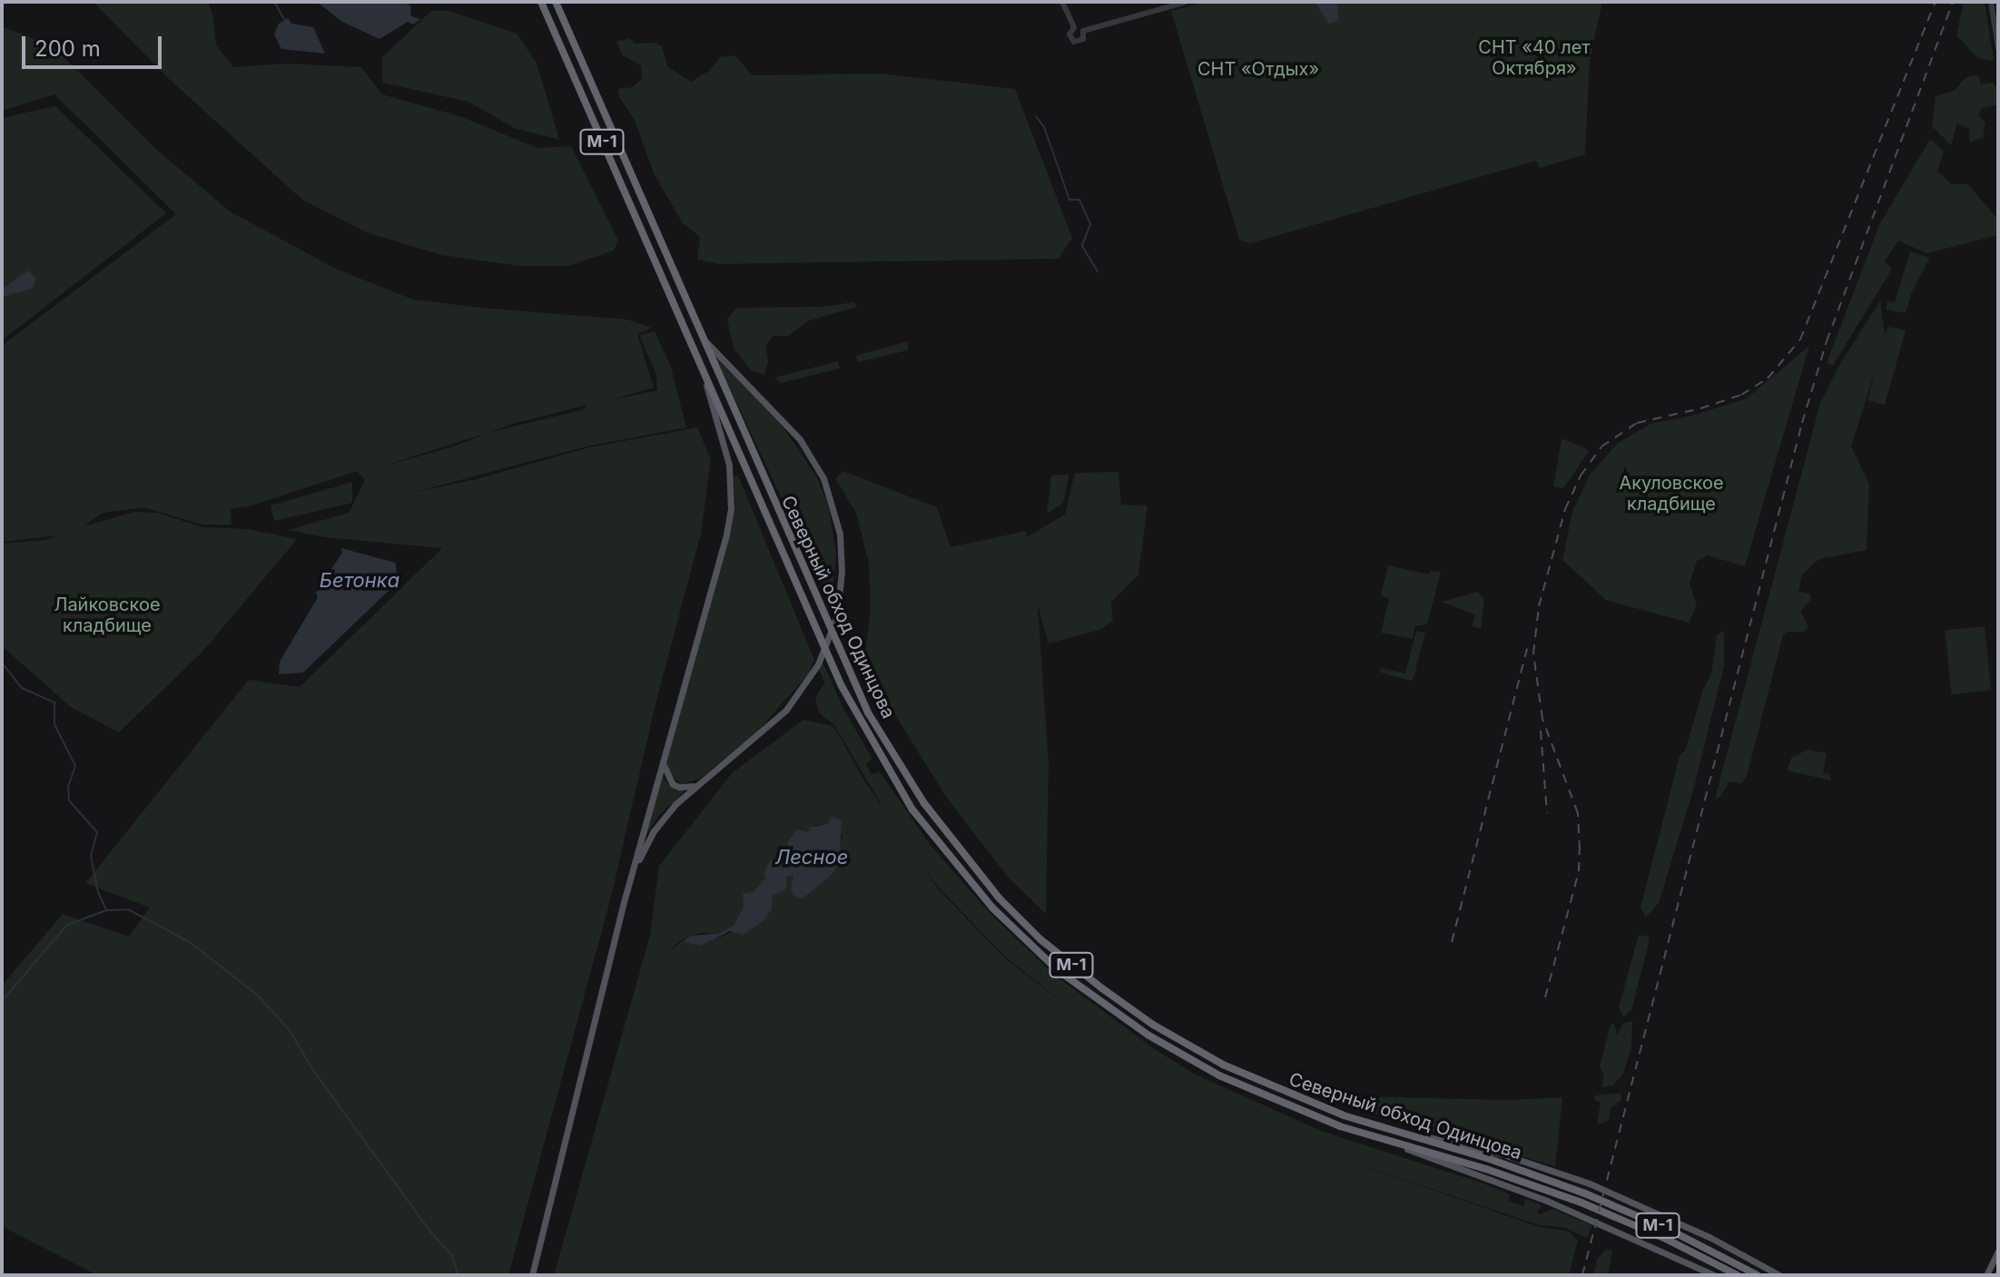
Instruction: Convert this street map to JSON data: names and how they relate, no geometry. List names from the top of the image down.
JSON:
{
  "streets": {
    "highway": ["М-1", "Северный обход Одинцова"]
  },
  "crossings": [
    ["М-1", "Северный обход Одинцова"]
  ],
  "water": ["Бетонка", "Лесное"],
  "parks": [
    "СНТ «40 лет Октября»",
    "СНТ «Отдых»",
    "Акуловское кладбище",
    "Лайковское кладбище"
  ],
  "scale_bar": "200 m"
}
